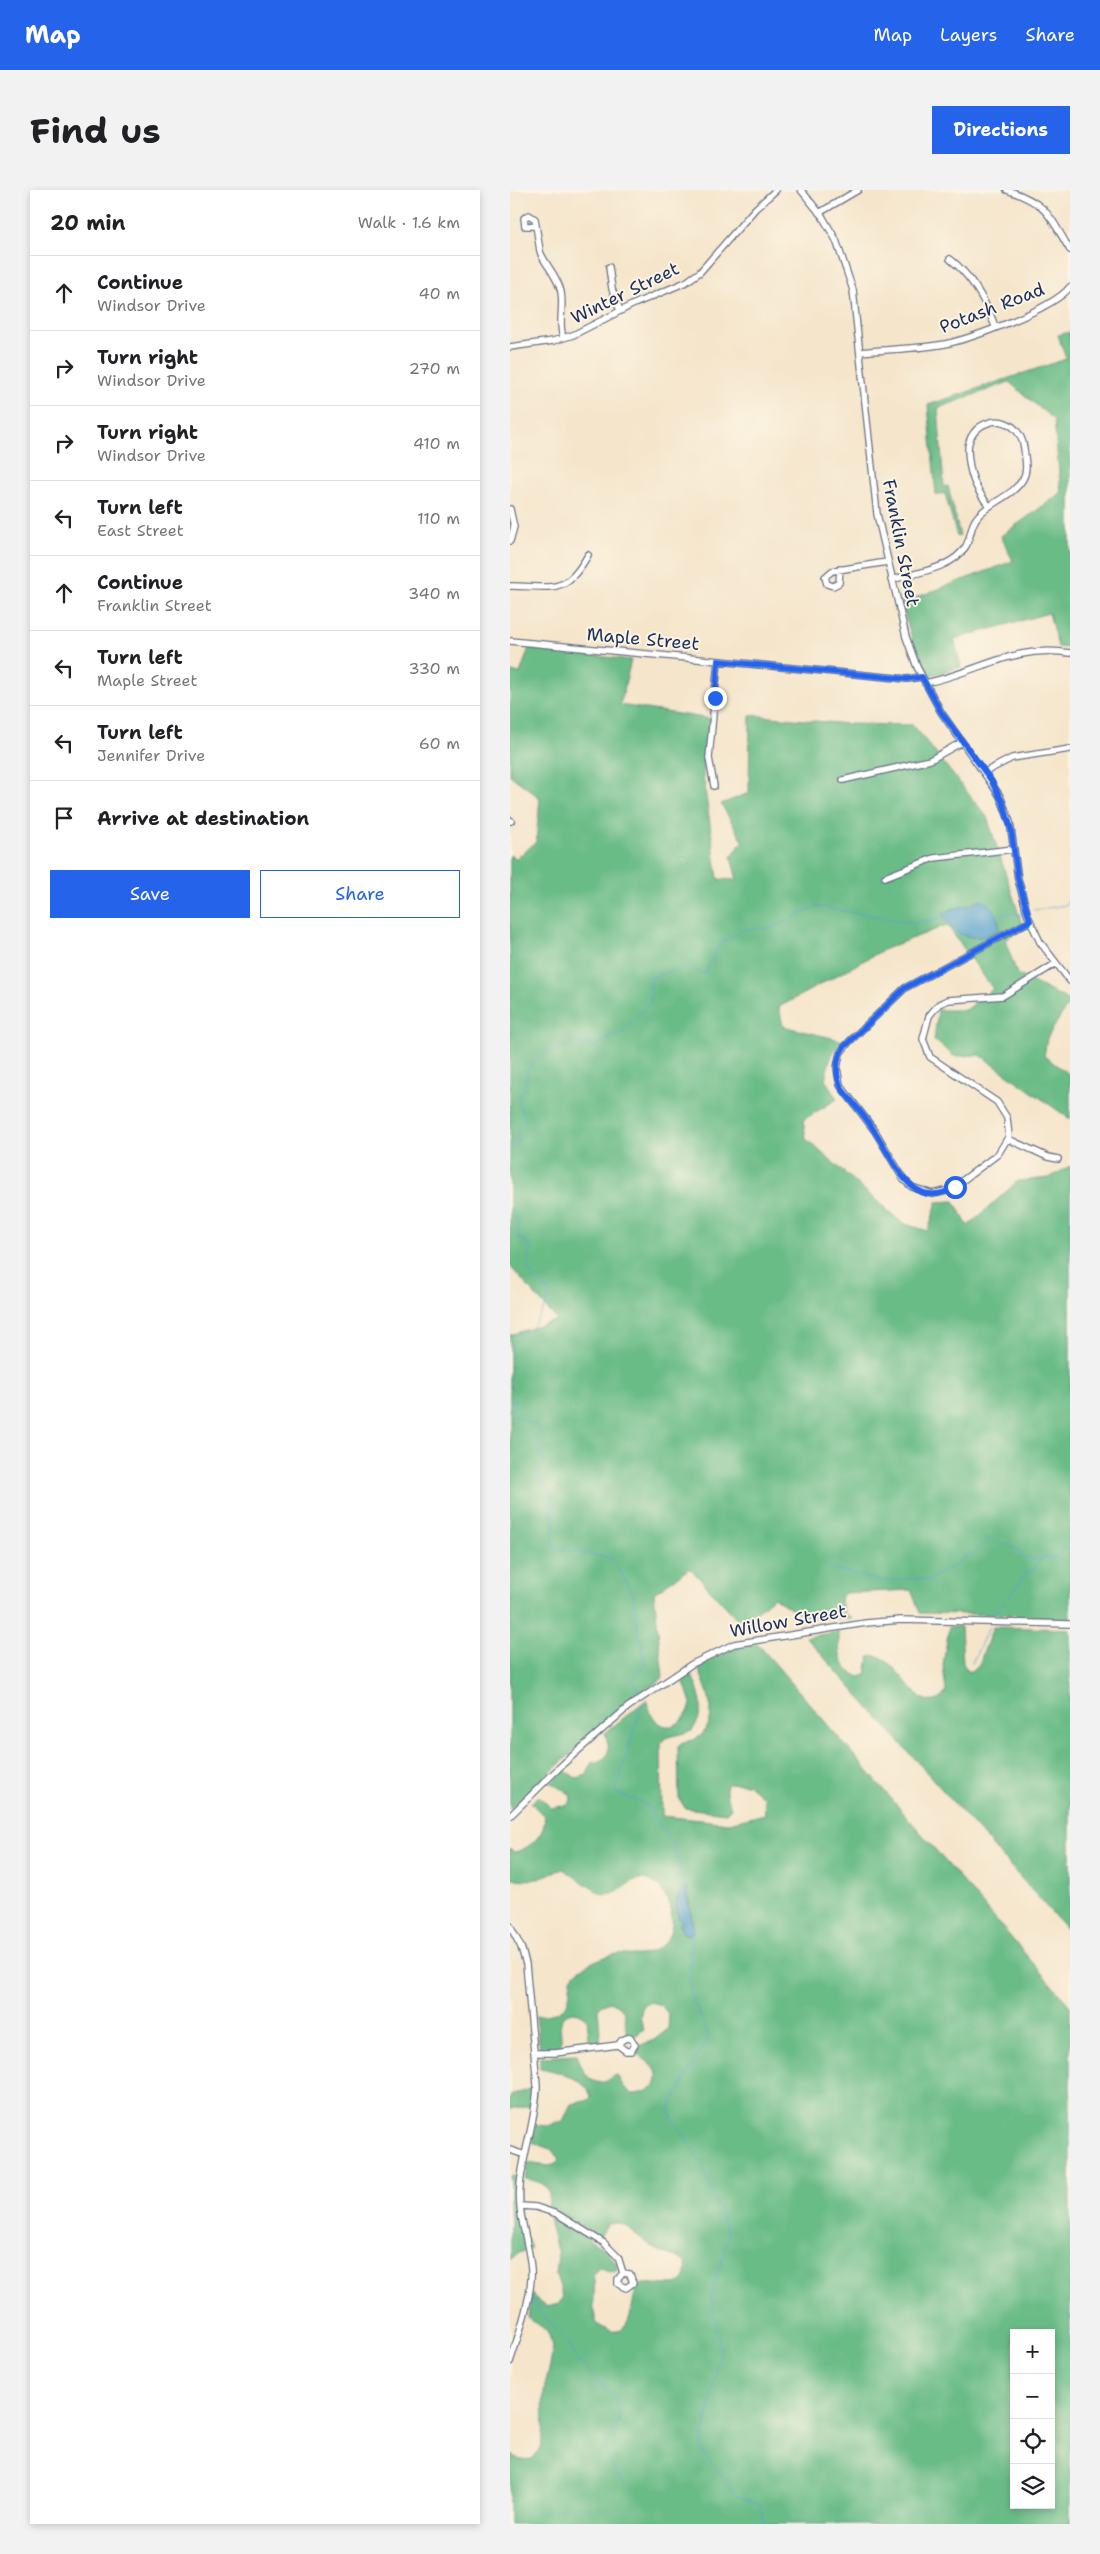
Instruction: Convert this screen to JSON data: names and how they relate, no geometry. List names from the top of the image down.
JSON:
{
  "streets": {
    "street": [
      "Winter Street",
      "Potash Road",
      "Franklin Street",
      "Maple Street",
      "Willow Street"
    ]
  },
  "crossings": [
    ["Potash Road", "Franklin Street"],
    ["Franklin Street", "Maple Street"]
  ],
  "page": {
    "header": "Map",
    "nav": ["Map", "Layers", "Share"],
    "buttons": [
      "Directions",
      ["Save", "Share"]
    ],
    "title": "Find us",
    "heading": ["20 min", "Walk · 1.6 km"],
    "list": [
      ["Continue", "Windsor Drive", "40 m"],
      ["Turn right", "Windsor Drive", "270 m"],
      ["Turn right", "Windsor Drive", "410 m"],
      ["Turn left", "East Street", "110 m"],
      ["Continue", "Franklin Street", "340 m"],
      ["Turn left", "Maple Street", "330 m"],
      ["Turn left", "Jennifer Drive", "60 m"],
      "Arrive at destination"
    ],
    "map_buttons": ["+", "−"]
  }
}
